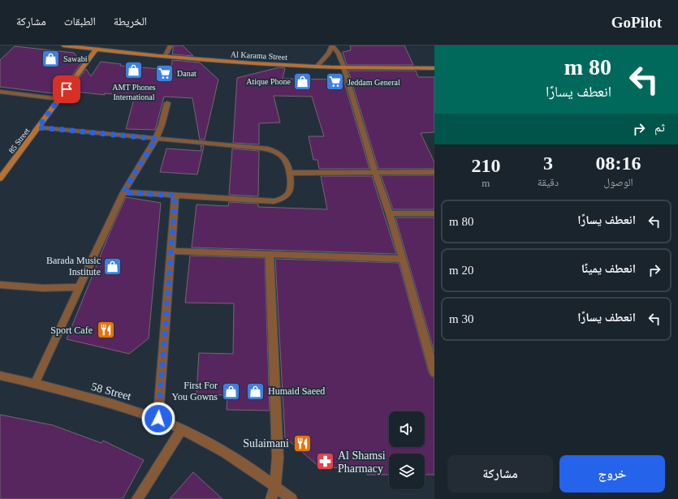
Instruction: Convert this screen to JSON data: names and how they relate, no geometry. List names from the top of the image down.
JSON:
{
  "streets": {
    "main road": ["Al Karama Street", "85 Street"],
    "street": ["58 Street"]
  },
  "crossings": [
    ["Al Karama Street", "85 Street"]
  ],
  "places": {
    "shop": [
      "Sawabi",
      "AMT Phones International",
      "Atique Phone",
      "Barada Music Institute",
      "First For You Gowns",
      "Humaid Saeed"
    ],
    "supermarket": ["Danat", "Jeddam General"],
    "restaurant": ["Sport Cafe", "Sulaimani"],
    "pharmacy": ["Al Shamsi Pharmacy"]
  },
  "page": {
    "header": "GoPilot",
    "nav": ["الخريطة", "الطبقات", "مشاركة"],
    "turn": ["80 m", "انعطف يسارًا"],
    "then": "ثم",
    "eta": [
      "08:16",
      "الوصول",
      "3",
      "دقيقة",
      "210",
      "m"
    ],
    "list": [
      {
        "name": "انعطف يسارًا",
        "value": "80 m"
      },
      {
        "name": "انعطف يمينًا",
        "value": "20 m"
      },
      {
        "name": "انعطف يسارًا",
        "value": "30 m"
      }
    ],
    "buttons": ["خروج", "مشاركة"]
  }
}
